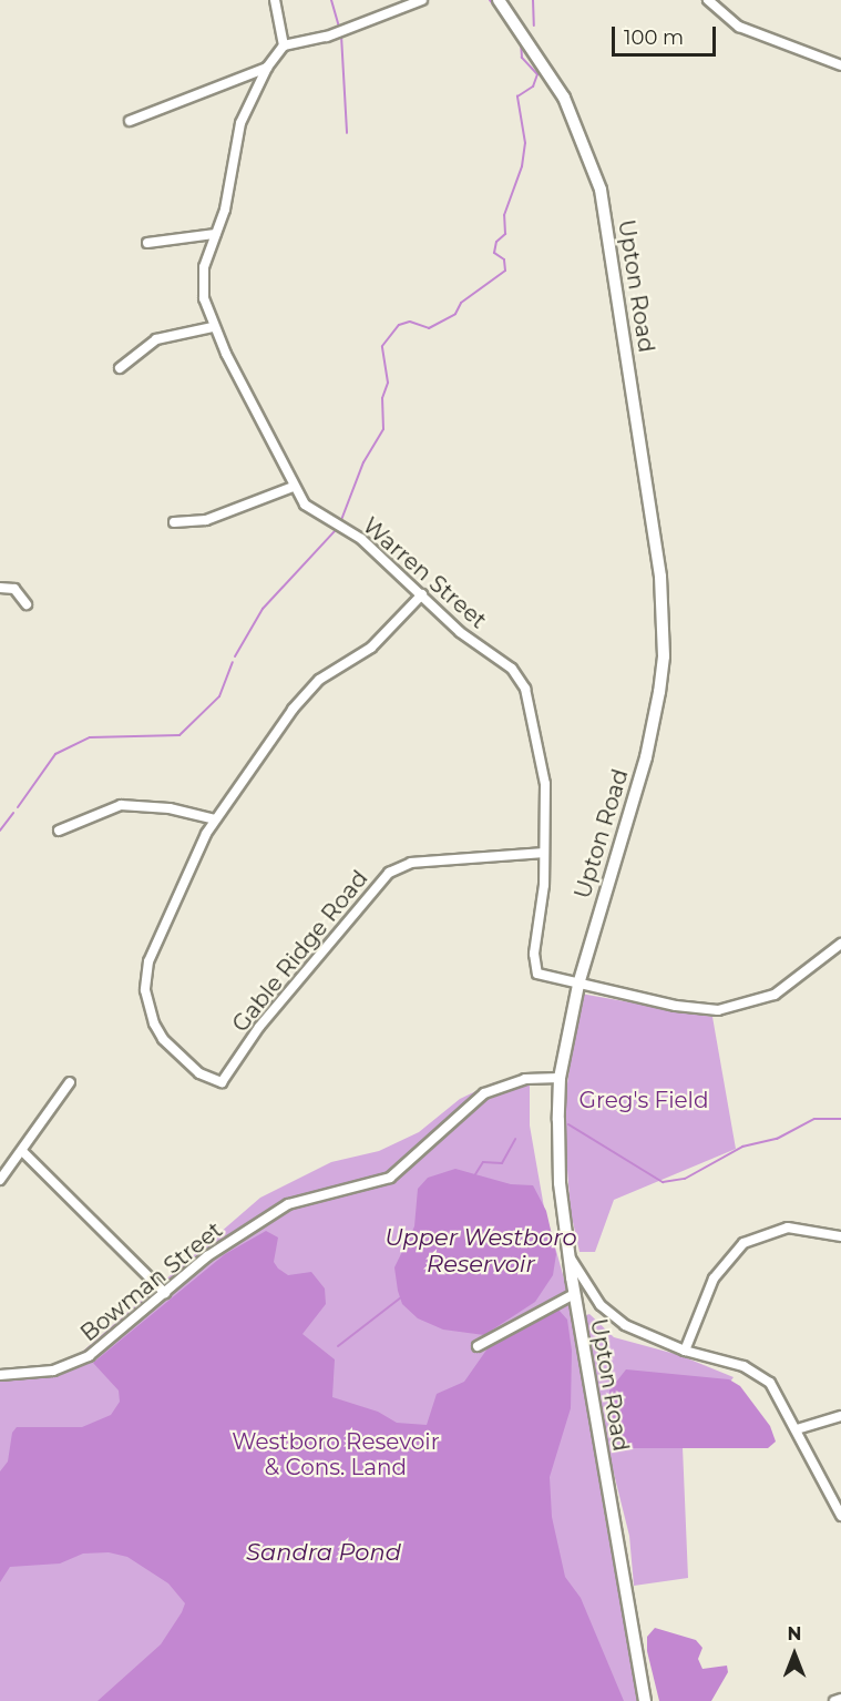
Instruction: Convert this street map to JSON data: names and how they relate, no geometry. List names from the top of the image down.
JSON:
{
  "streets": {
    "main road": ["Upton Road"],
    "street": ["Warren Street", "Gable Ridge Road", "Bowman Street"]
  },
  "crossings": [
    ["Upton Road", "Warren Street"],
    ["Upton Road", "Bowman Street"],
    ["Warren Street", "Gable Ridge Road"]
  ],
  "water": ["Upper Westboro Reservoir", "Sandra Pond"],
  "parks": ["Greg's Field", "Westboro Resevoir & Cons. Land"],
  "scale_bar": "100 m",
  "north": "top"
}
